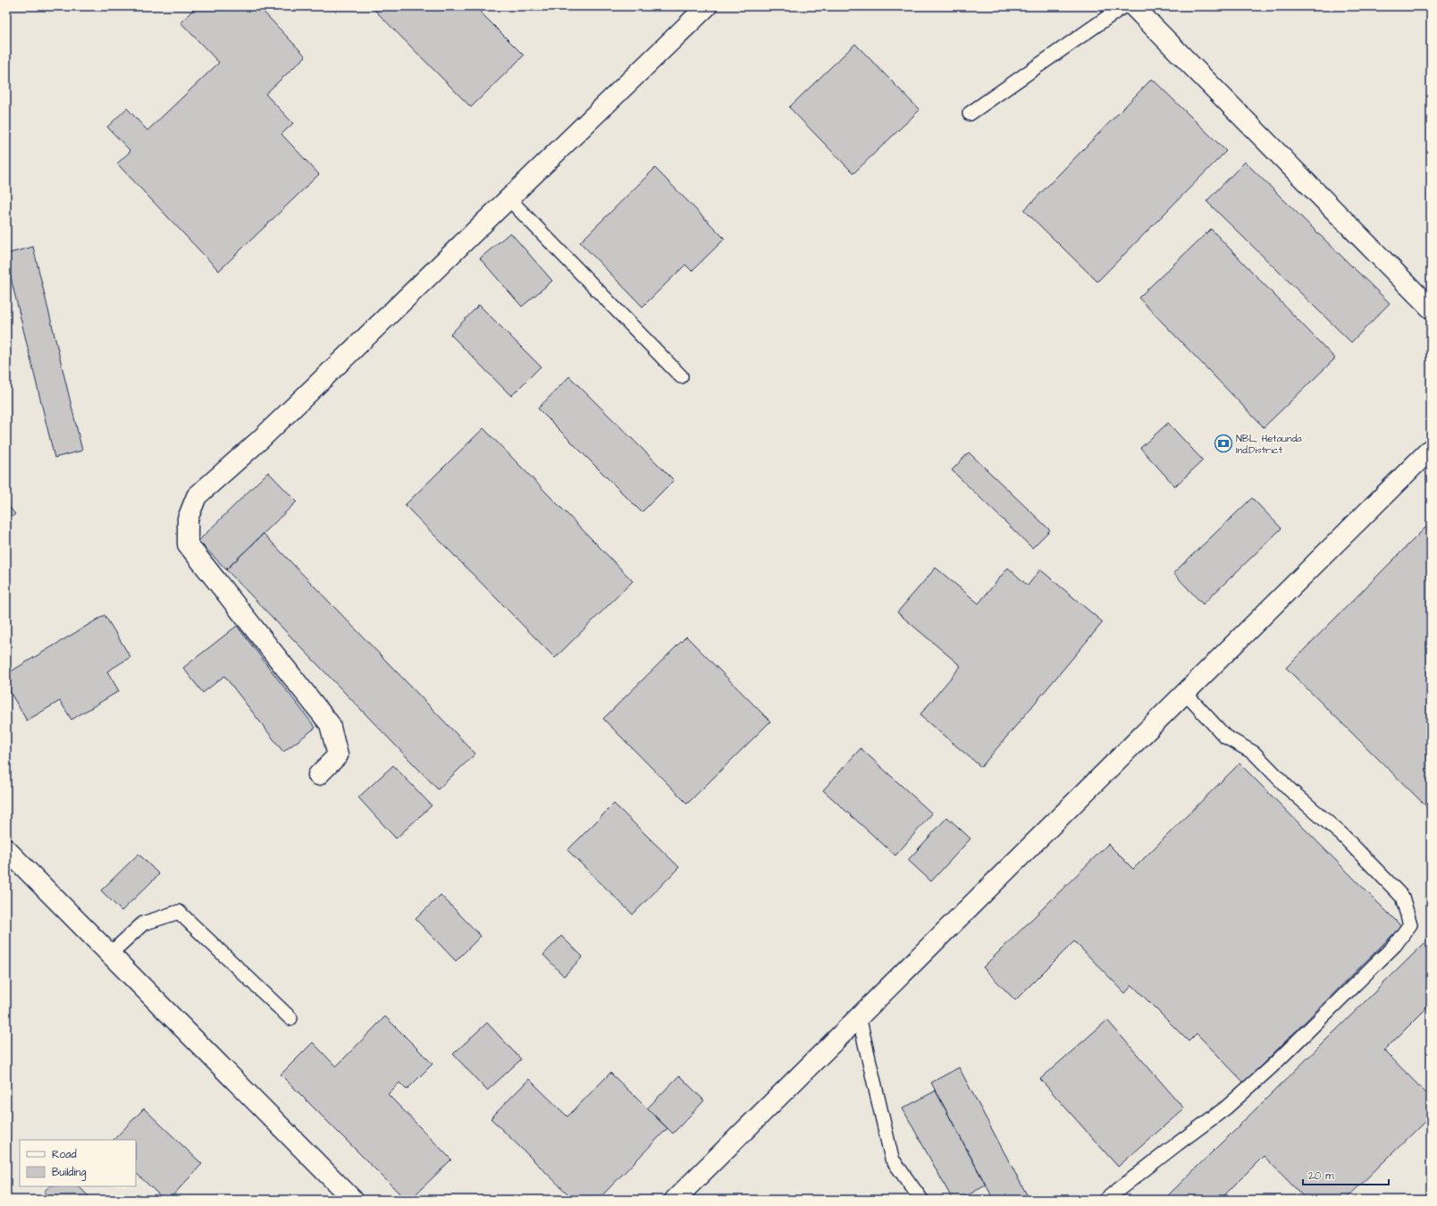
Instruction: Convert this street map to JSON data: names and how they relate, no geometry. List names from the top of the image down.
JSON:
{
  "places": {
    "bank": ["NBL, Hetaunda Ind.District"]
  },
  "legend": ["Road", "Building"],
  "scale_bar": "20 m"
}
